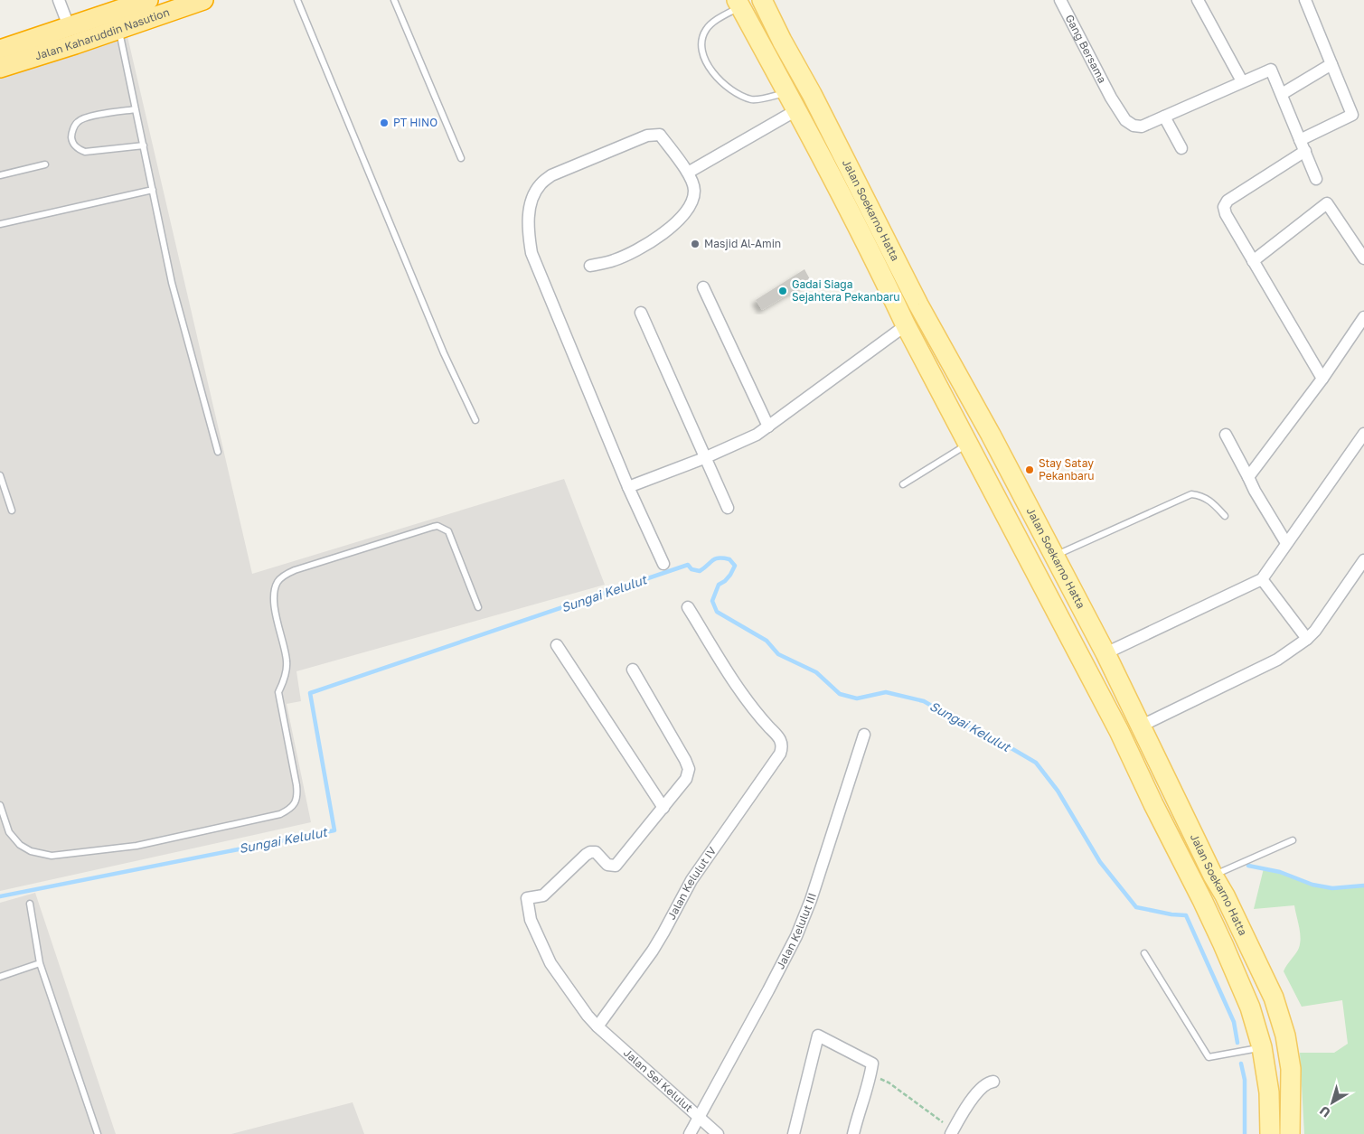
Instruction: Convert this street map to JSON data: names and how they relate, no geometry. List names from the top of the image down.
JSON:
{
  "streets": {
    "highway": ["Jalan Kaharuddin Nasution"],
    "main road": ["Jalan Soekarno Hatta"],
    "street": [
      "Gang Bersama",
      "Jalan Kelulut IV",
      "Jalan Kelulut III",
      "Jalan Sei Kelulut"
    ]
  },
  "crossings": [
    ["Jalan Kelulut IV", "Jalan Sei Kelulut"],
    ["Jalan Kelulut III", "Jalan Sei Kelulut"]
  ],
  "water": ["Sungai Kelulut"],
  "places": [
    "PT HINO",
    "Masjid Al-Amin",
    "Gadai Siaga Sejahtera Pekanbaru",
    "Stay Satay Pekanbaru"
  ],
  "north": "bottom left"
}
